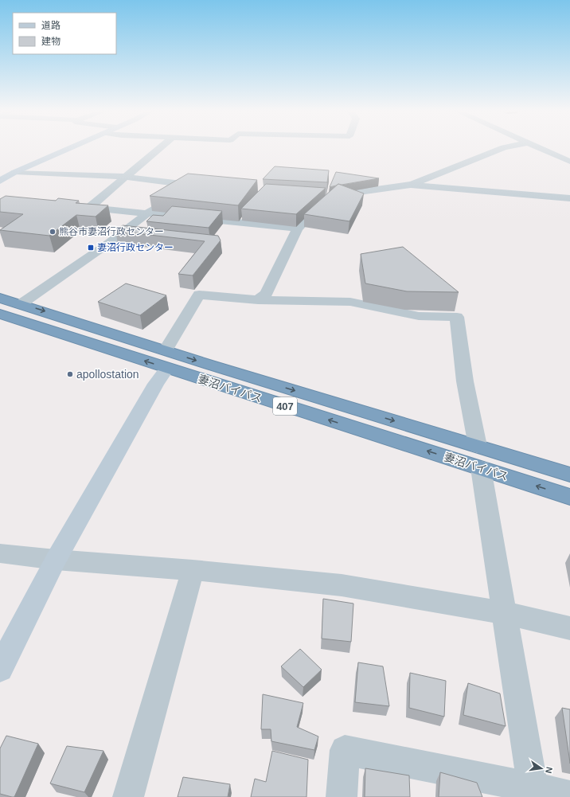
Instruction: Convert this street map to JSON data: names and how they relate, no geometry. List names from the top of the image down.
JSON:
{
  "streets": {
    "highway": ["妻沼バイパス", "407"]
  },
  "places": {
    "other": ["熊谷市妻沼行政センター", "apollostation"],
    "transit": ["妻沼行政センター"]
  },
  "legend": ["道路", "建物"],
  "north": "right"
}
